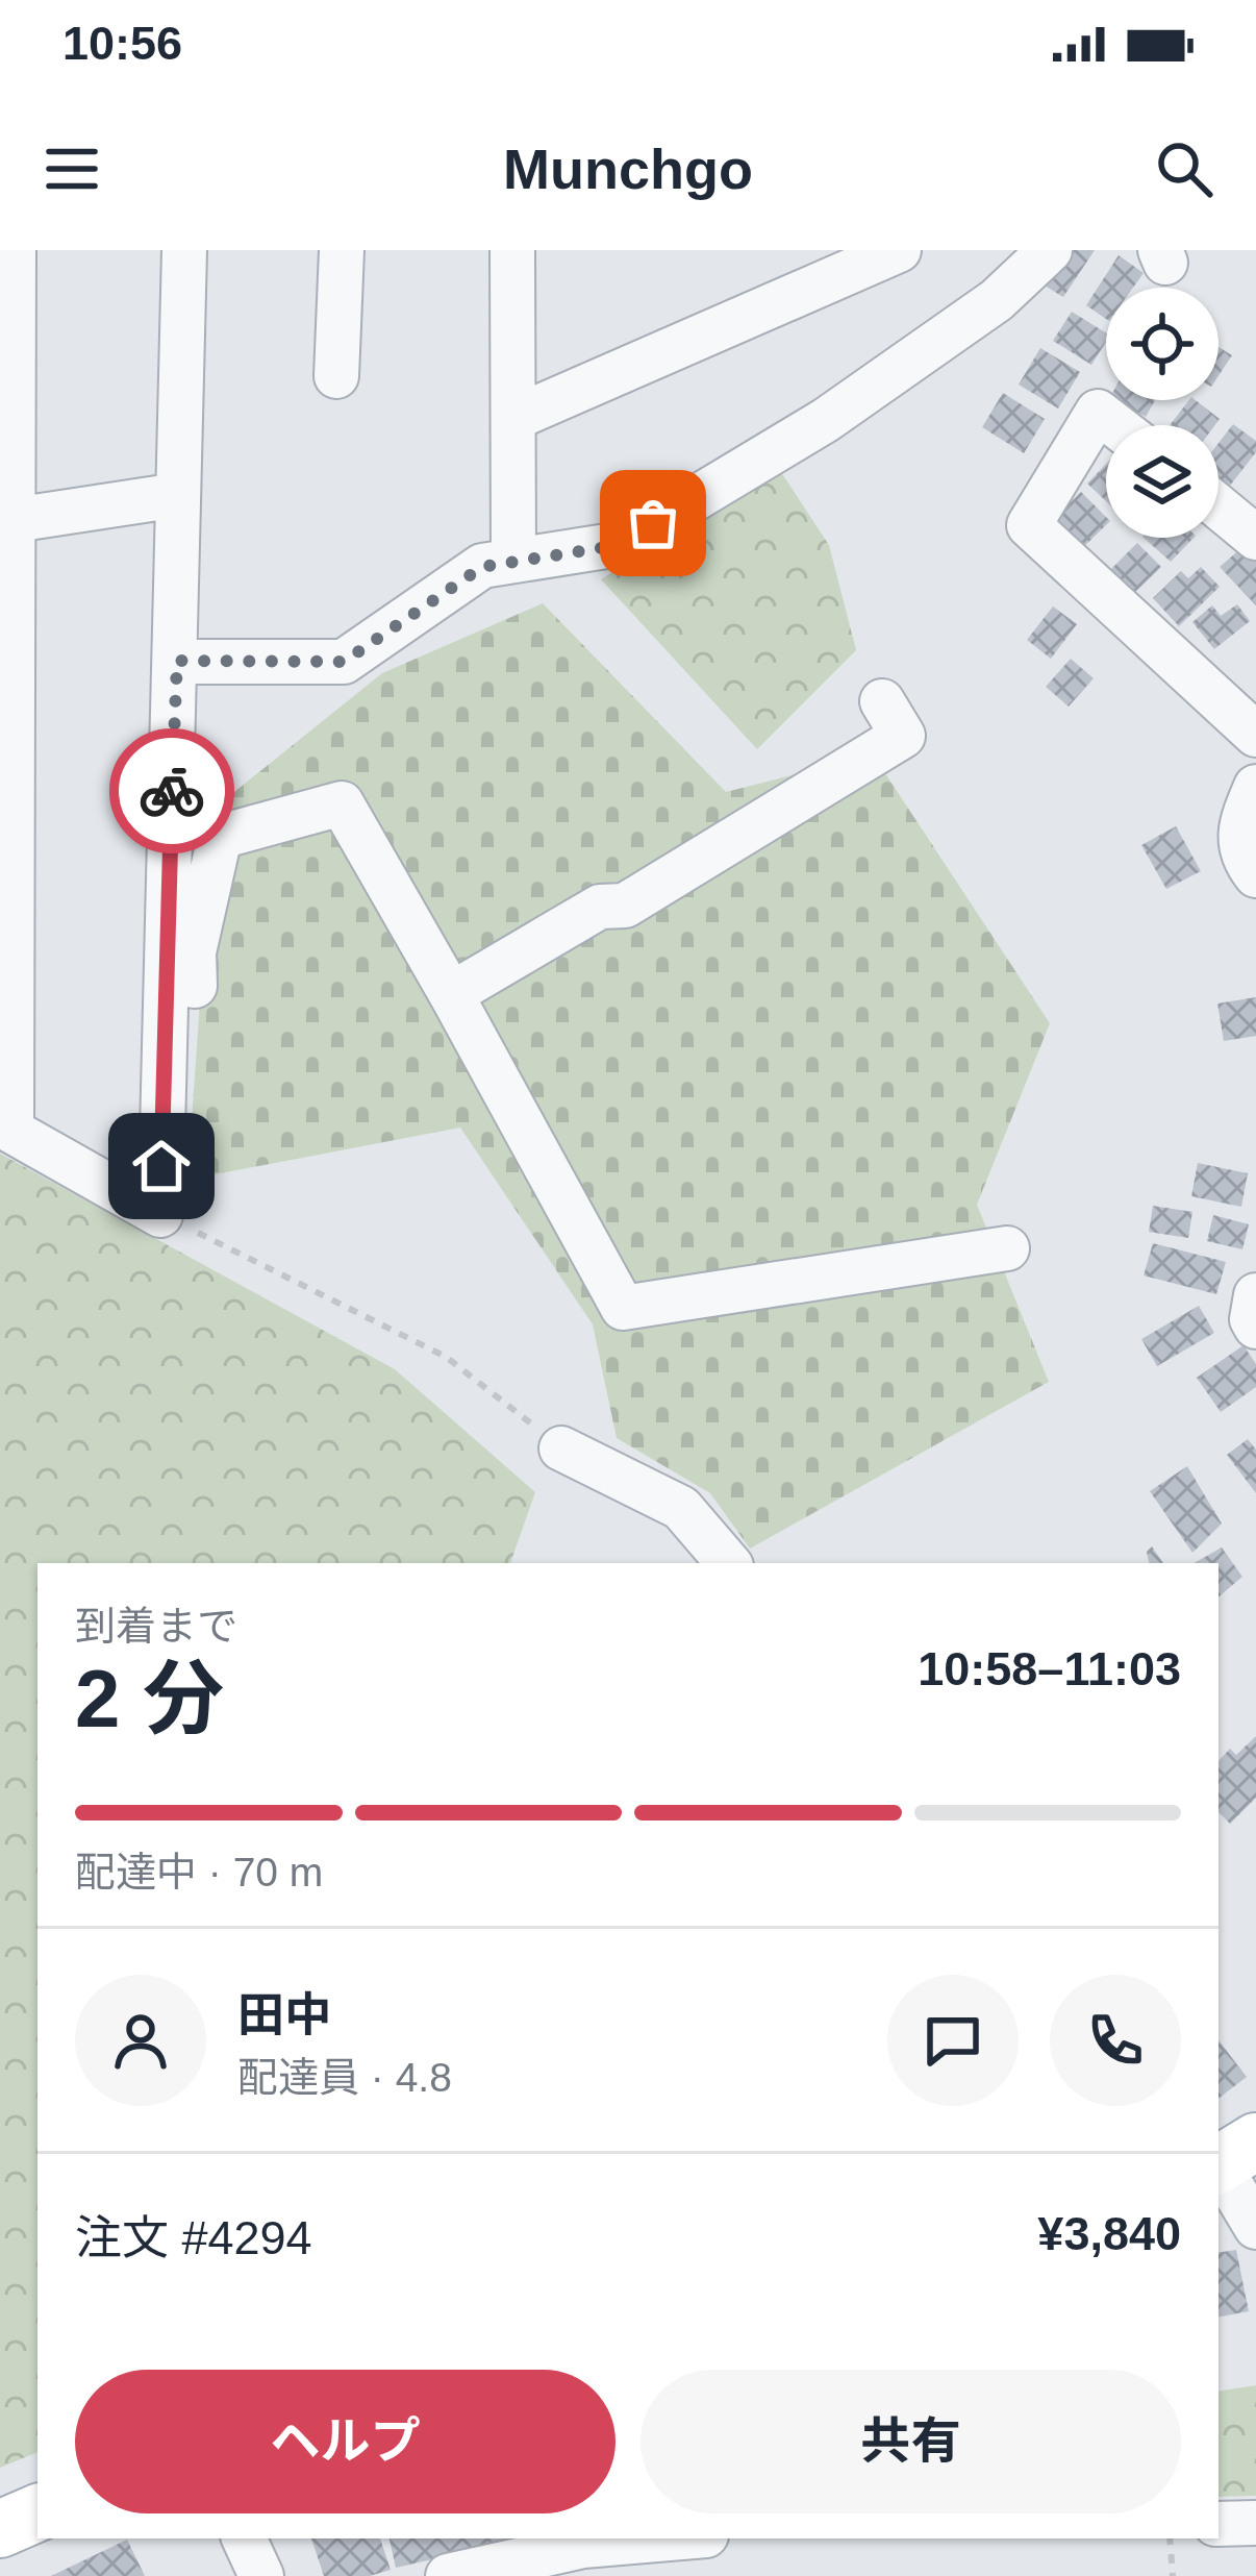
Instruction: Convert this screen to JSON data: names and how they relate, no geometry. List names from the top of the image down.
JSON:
{
  "page": {
    "status": "10:56",
    "header": "Munchgo",
    "heading": ["2 分", "到着まで", "10:58–11:03"],
    "panel": [
      "田中",
      "配達員 · 4.8",
      "注文 #4294",
      "¥3,840"
    ],
    "bar": "配達中 · 70 m",
    "buttons": ["ヘルプ", "共有"]
  }
}
